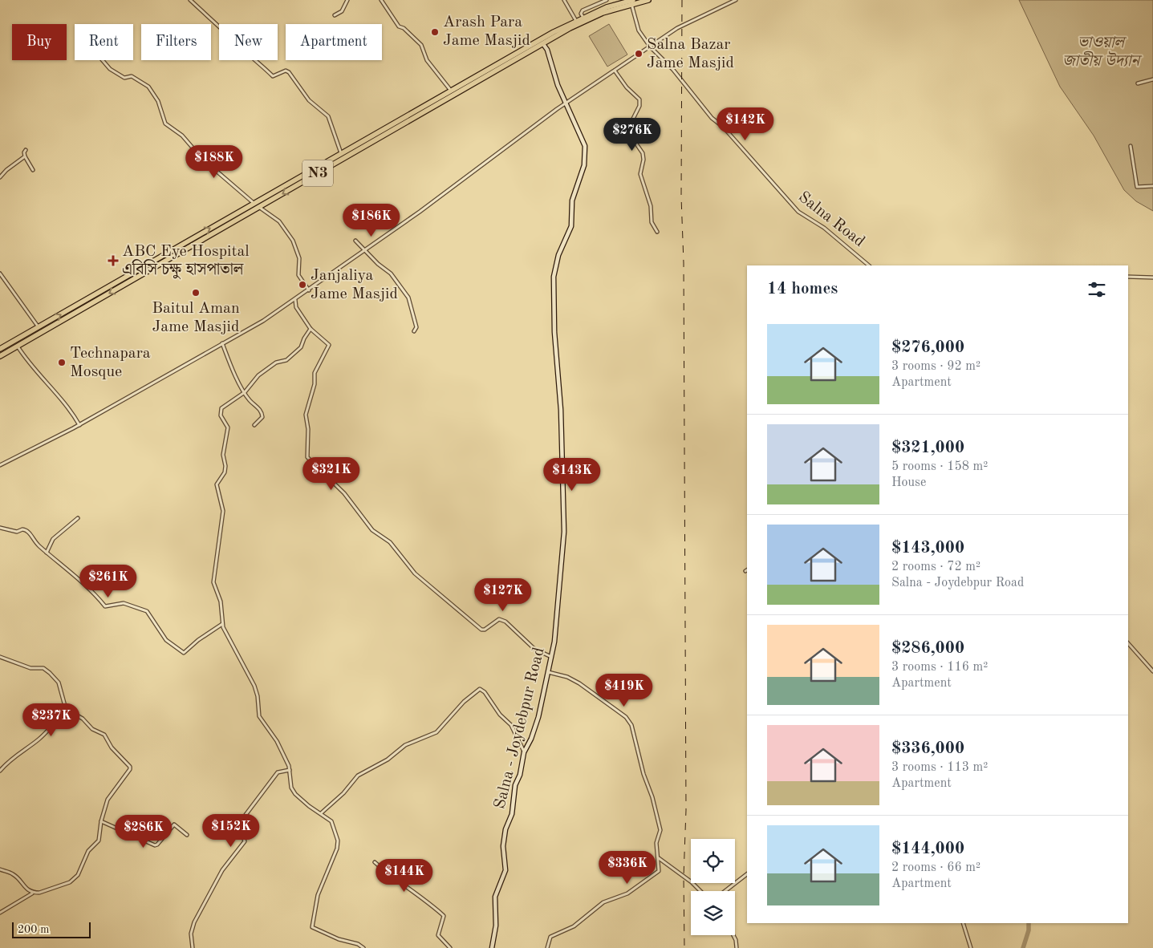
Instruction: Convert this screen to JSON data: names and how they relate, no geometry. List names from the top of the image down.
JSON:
{
  "streets": {
    "highway": ["N3"],
    "main road": ["Salna - Joydebpur Road"],
    "street": ["Salna Road"]
  },
  "crossings": [
    ["N3", "Salna Road"],
    ["N3", "Salna - Joydebpur Road"]
  ],
  "parks": ["ভাওয়াল জাতীয় উদ্যান"],
  "places": {
    "other": [
      "Arash Para Jame Masjid",
      "Salna Bazar Jame Masjid",
      "Janjaliya Jame Masjid",
      "Baitul Aman Jame Masjid",
      "Technapara Mosque"
    ],
    "health": ["ABC Eye Hospital এবিসি চক্ষু হাসপাতাল"]
  },
  "scale_bar": "200 m",
  "page": {
    "chip": [
      "Buy",
      "Rent",
      "Filters",
      "New",
      "Apartment"
    ],
    "price": [
      "$142K",
      "$276K",
      "$188K",
      "$186K",
      "$321K",
      "$143K",
      "$261K",
      "$127K",
      "$419K",
      "$237K",
      "$152K",
      "$286K",
      "$336K",
      "$144K"
    ],
    "heading": "14 homes",
    "list": [
      {
        "name": "$276,000",
        "note": "3 rooms · 92 m² · Apartment"
      },
      {
        "name": "$321,000",
        "note": "5 rooms · 158 m² · House"
      },
      {
        "name": "$143,000",
        "note": "2 rooms · 72 m² · Salna - Joydebpur Road"
      },
      {
        "name": "$286,000",
        "note": "3 rooms · 116 m² · Apartment"
      },
      {
        "name": "$336,000",
        "note": "3 rooms · 113 m² · Apartment"
      },
      {
        "name": "$144,000",
        "note": "2 rooms · 66 m² · Apartment"
      }
    ],
    "scale": "200 m"
  }
}
